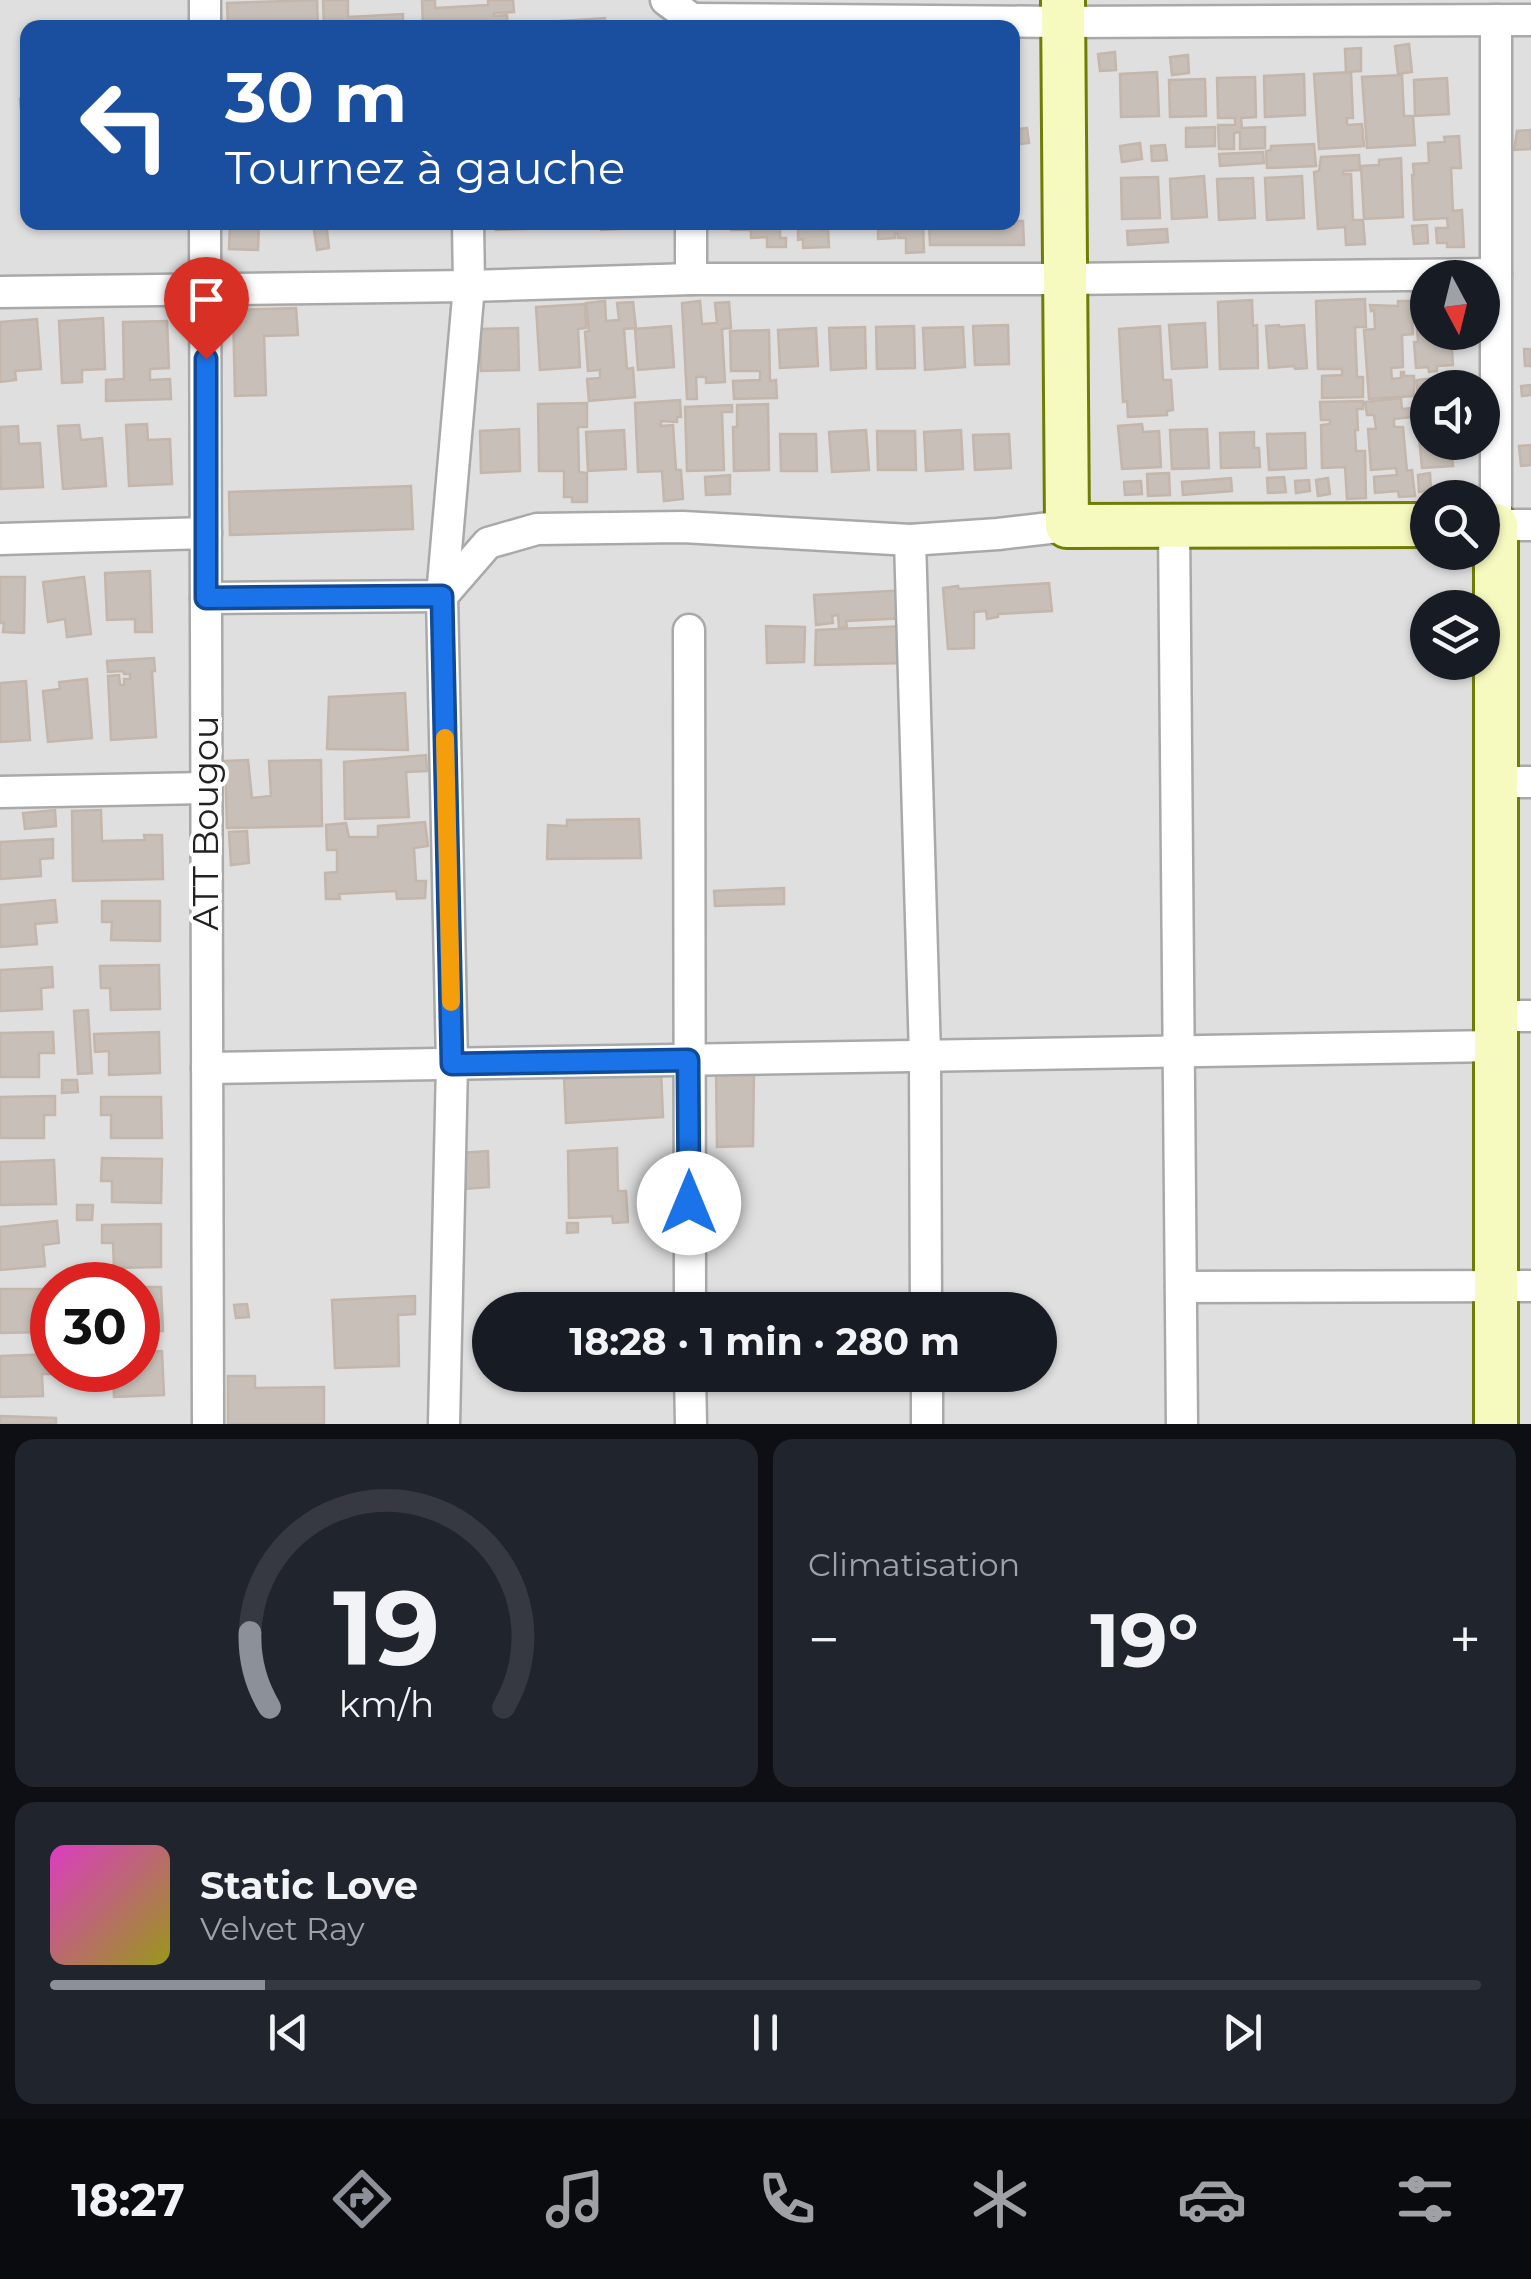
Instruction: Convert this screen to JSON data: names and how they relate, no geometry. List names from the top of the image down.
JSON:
{
  "streets": {
    "street": ["ATT Bougou"]
  },
  "north": "bottom",
  "page": {
    "turn": ["30 m", "Tournez à gauche"],
    "limit": "30",
    "trip": "18:28 · 1 min · 280 m",
    "tile": "Climatisation",
    "heat": ["−", "19°", "+"],
    "song": ["Static Love", "Velvet Ray"],
    "tabs": "18:27",
    "gauge": ["19", "km/h"]
  }
}
